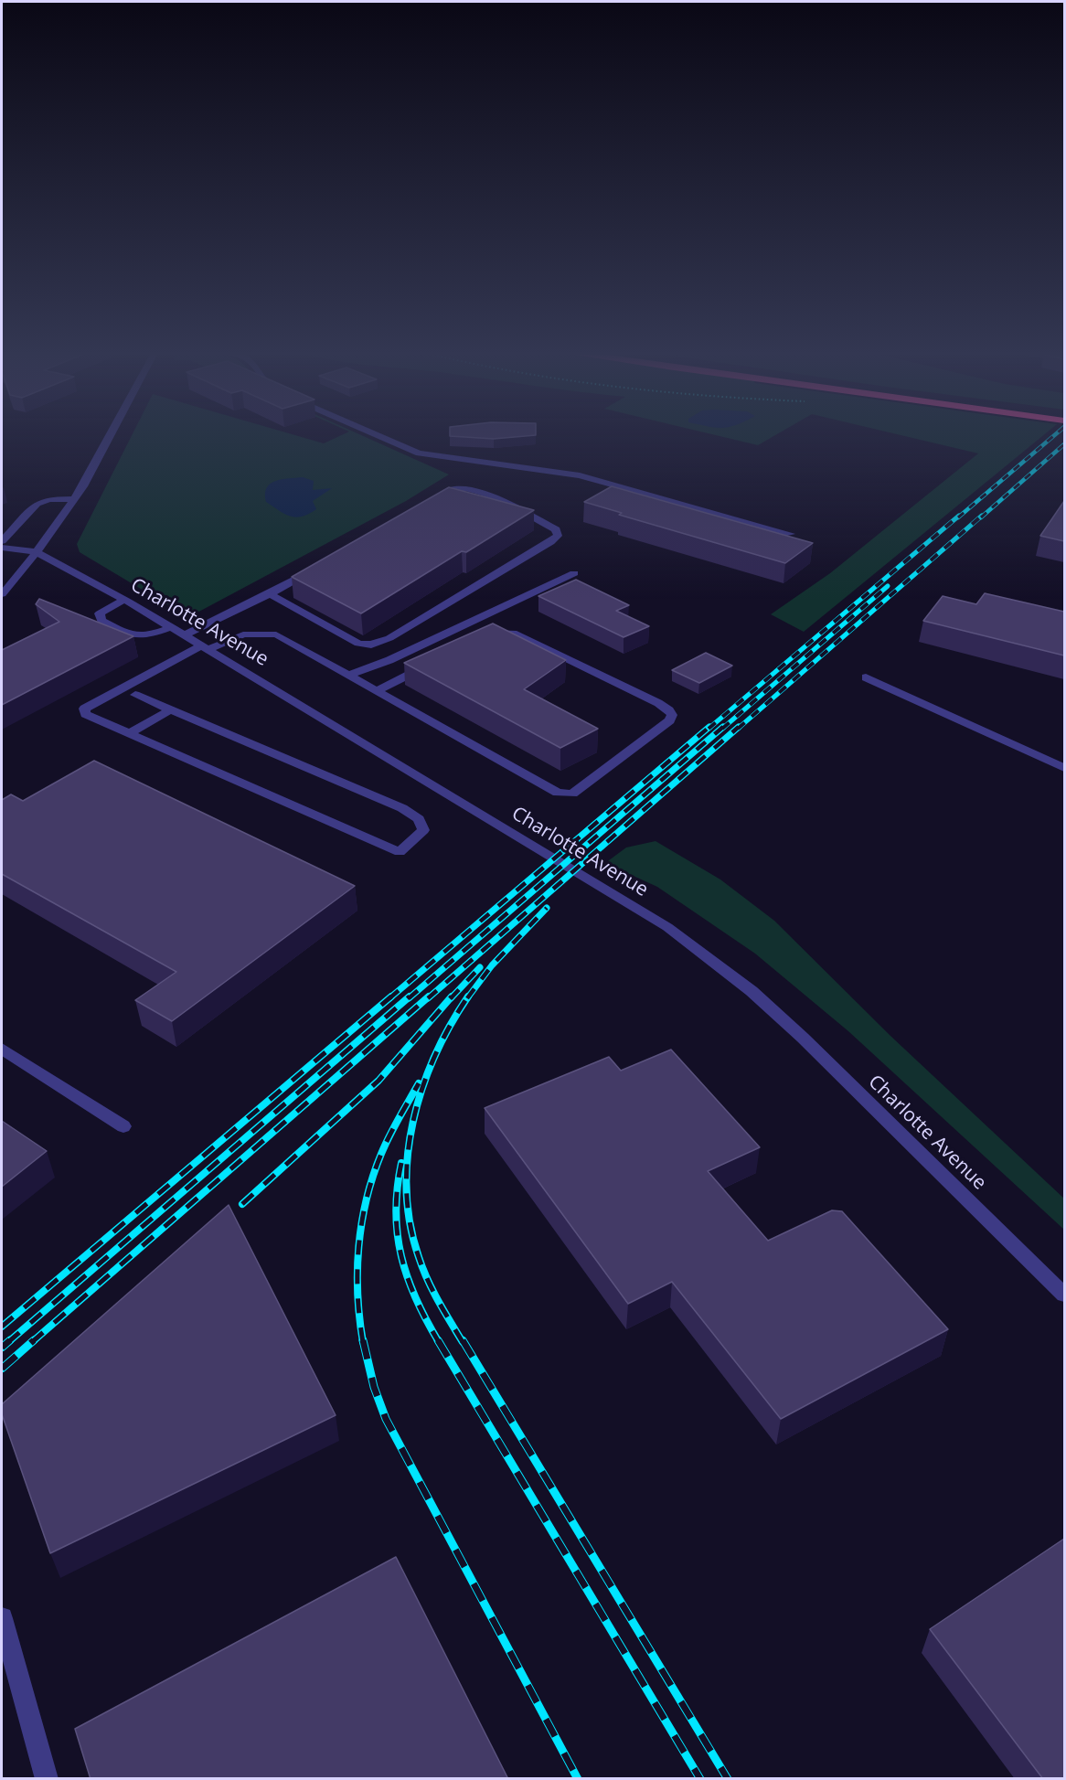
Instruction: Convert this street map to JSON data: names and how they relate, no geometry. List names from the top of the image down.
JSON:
{
  "streets": {
    "street": ["Charlotte Avenue"]
  }
}
